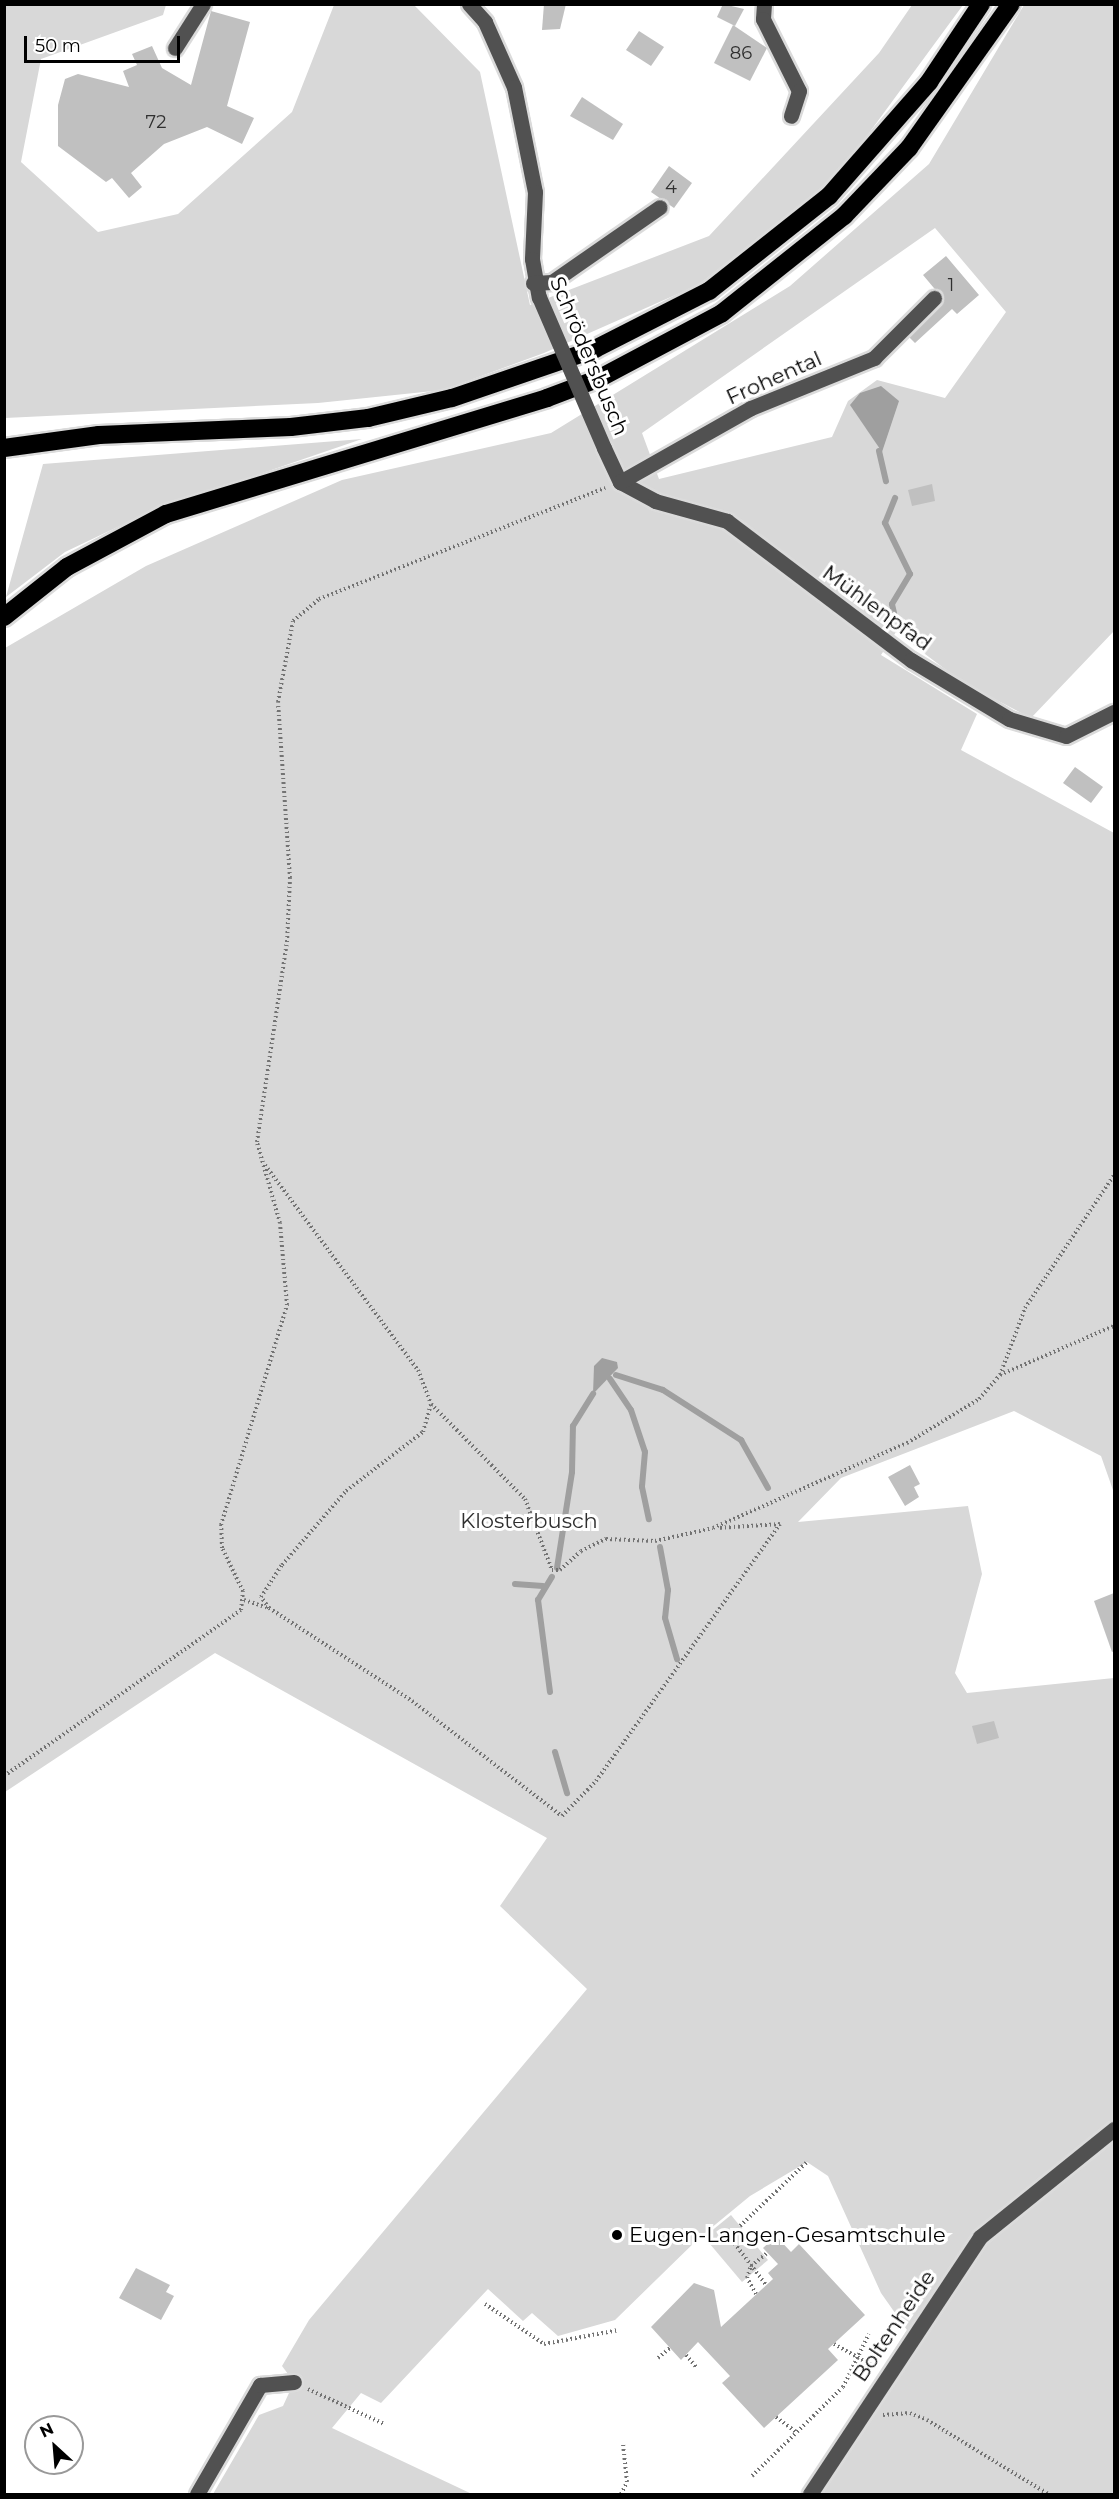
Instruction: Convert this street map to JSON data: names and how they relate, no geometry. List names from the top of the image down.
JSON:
{
  "streets": {
    "street": [
      "Schrödersbusch",
      "Frohental",
      "Mühlenpfad",
      "Boltenheide"
    ]
  },
  "crossings": [
    ["Schrödersbusch", "Frohental"],
    ["Schrödersbusch", "Mühlenpfad"],
    ["Frohental", "Mühlenpfad"]
  ],
  "parks": ["Klosterbusch"],
  "places": ["Eugen-Langen-Gesamtschule"],
  "house_numbers": [
    "86",
    "72",
    "4",
    "1"
  ],
  "scale_bar": "50 m",
  "north": "top left"
}
